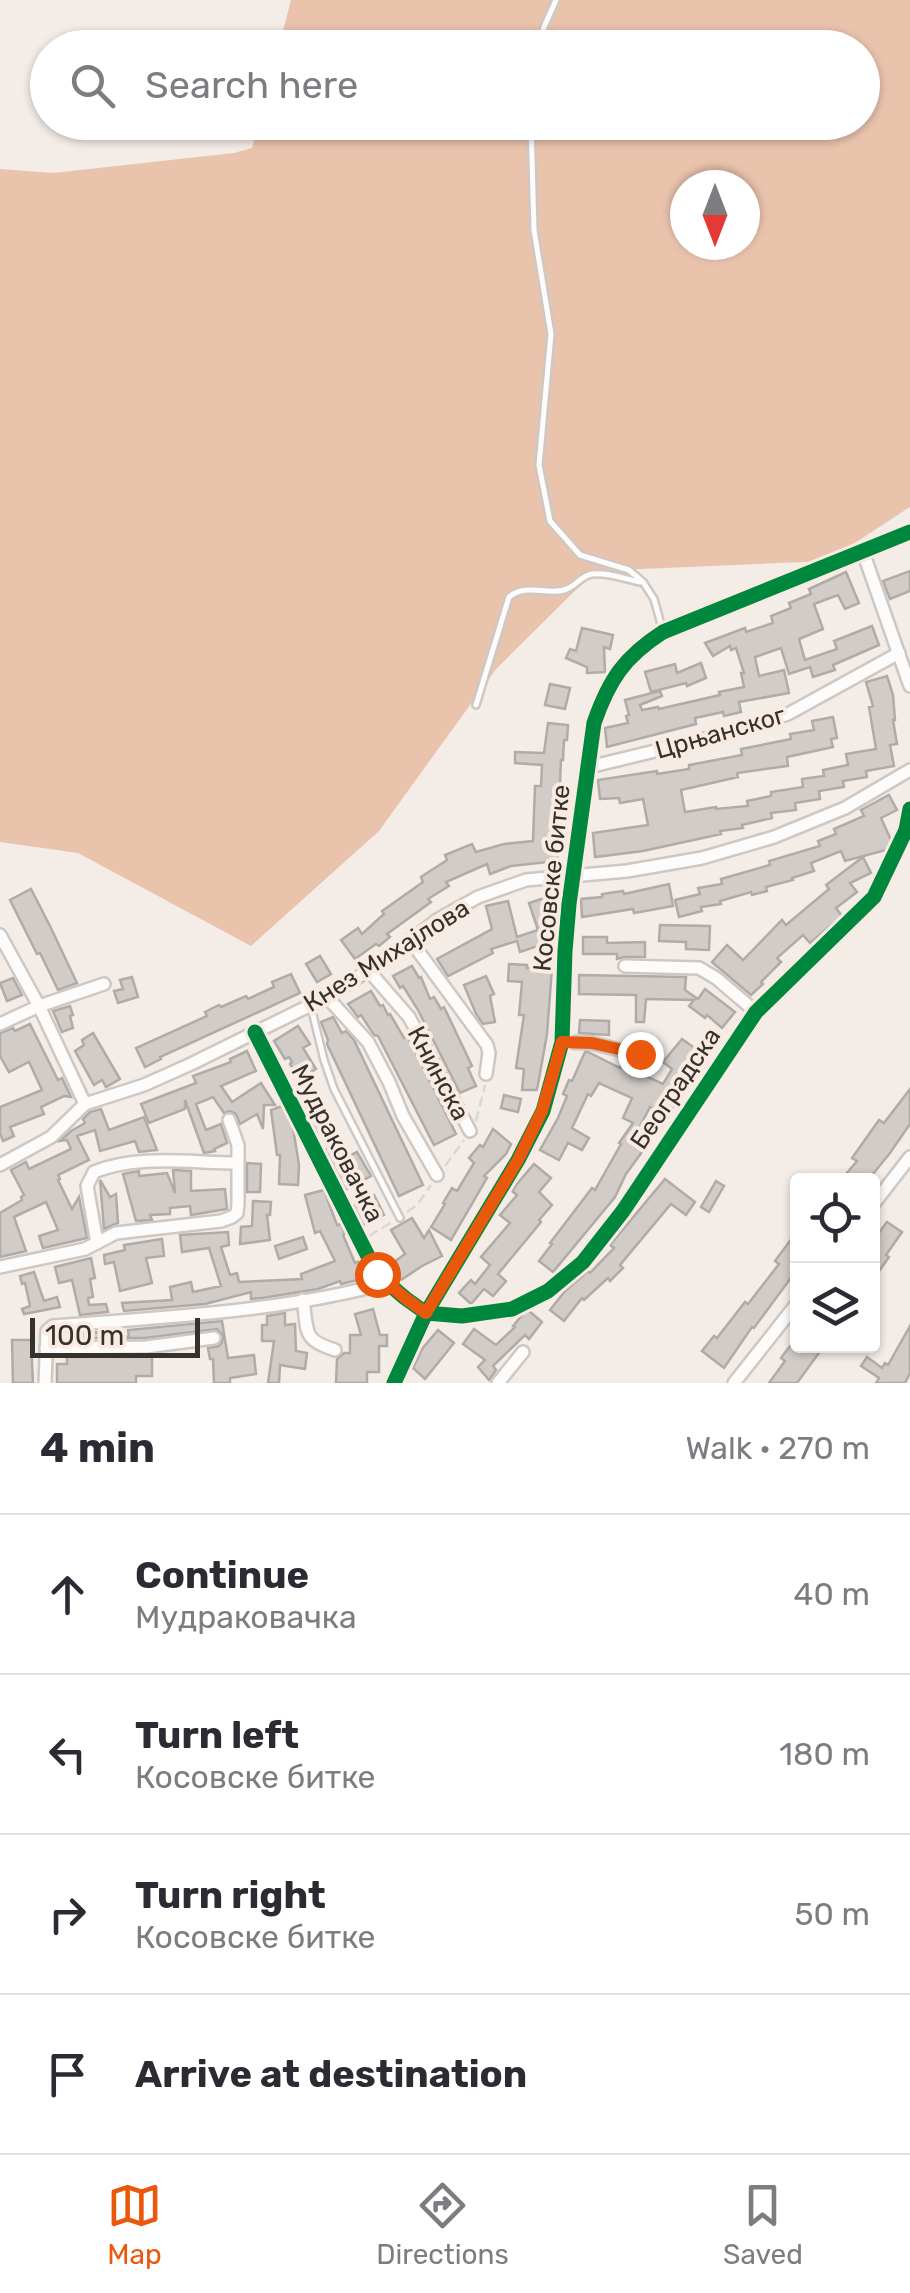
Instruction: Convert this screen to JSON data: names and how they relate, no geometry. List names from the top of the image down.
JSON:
{
  "streets": {
    "street": [
      "Црњанског",
      "Косовске битке",
      "Кнез Михајлова",
      "Книнска",
      "Београдска",
      "Мудраковачка"
    ]
  },
  "crossings": [
    ["Црњанског", "Косовске битке"],
    ["Косовске битке", "Кнез Михајлова"],
    ["Косовске битке", "Београдска"],
    ["Косовске битке", "Мудраковачка"],
    ["Кнез Михајлова", "Книнска"],
    ["Кнез Михајлова", "Мудраковачка"],
    ["Београдска", "Мудраковачка"]
  ],
  "scale_bar": "100 m",
  "north": "bottom",
  "page": {
    "search": "Search here",
    "scale": "100 m",
    "heading": ["4 min", "Walk · 270 m"],
    "list": [
      ["Continue", "Мудраковачка", "40 m"],
      ["Turn left", "Косовске битке", "180 m"],
      ["Turn right", "Косовске битке", "50 m"],
      "Arrive at destination"
    ],
    "nav": ["Map", "Directions", "Saved"]
  }
}
